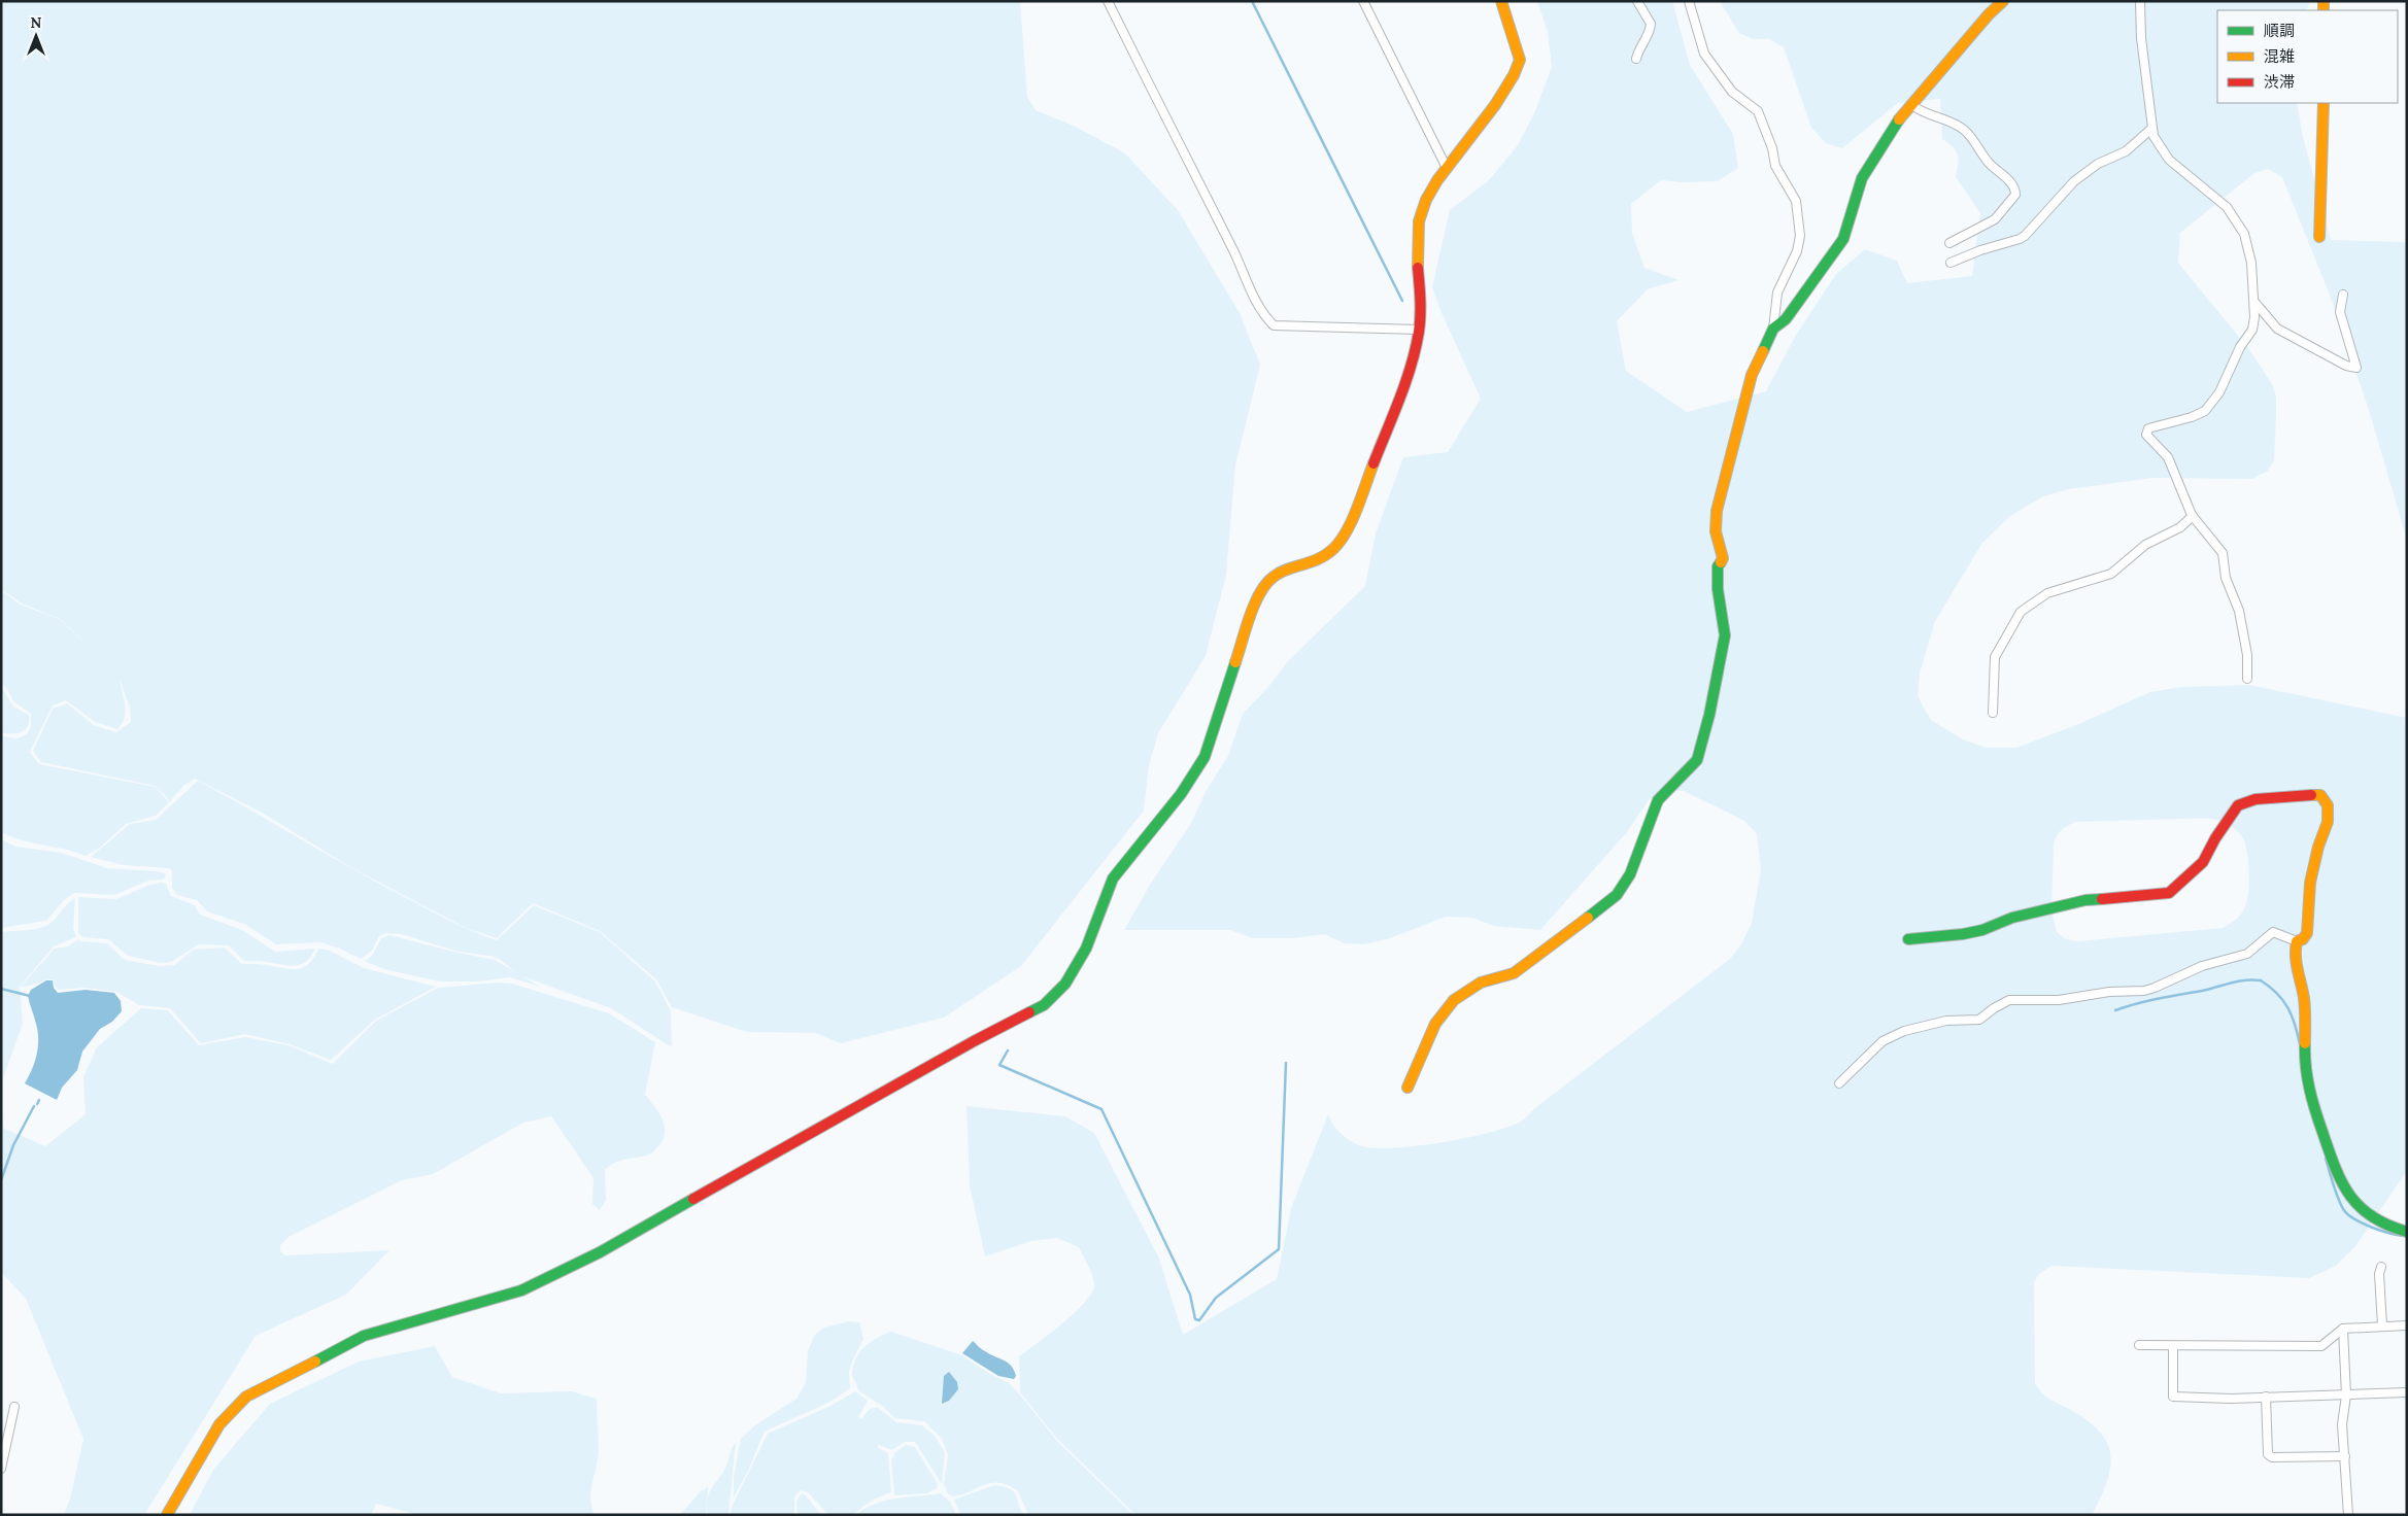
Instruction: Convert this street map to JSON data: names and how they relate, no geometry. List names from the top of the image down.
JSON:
{
  "legend": ["順調", "混雑", "渋滞"],
  "north": "top"
}
